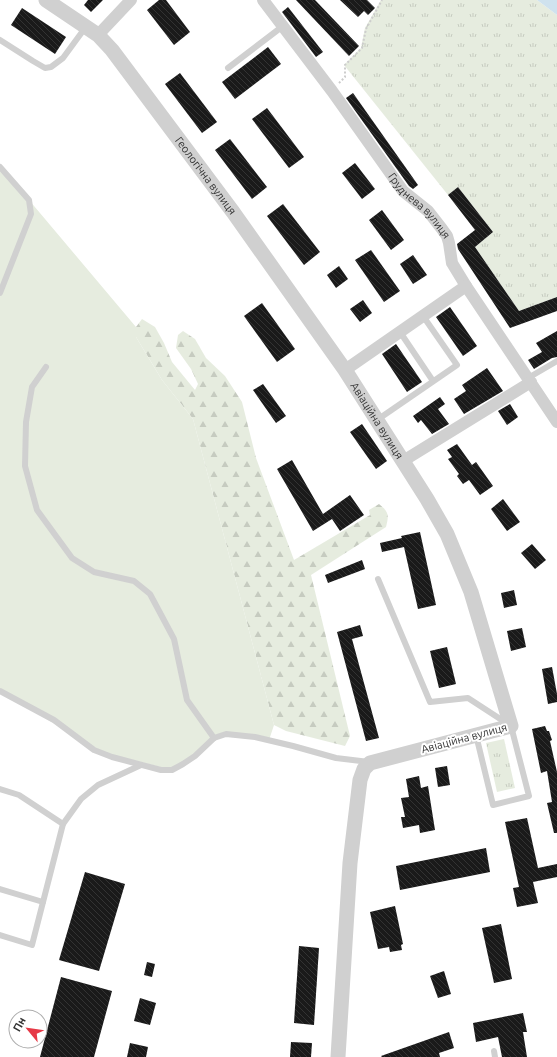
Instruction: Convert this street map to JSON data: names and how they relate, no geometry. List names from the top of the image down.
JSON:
{
  "streets": {
    "street": ["Геологічна вулиця", "Груднева вулиця", "Авіаційна вулиця"]
  },
  "crossings": [
    ["Геологічна вулиця", "Авіаційна вулиця"]
  ],
  "north": "top left"
}
